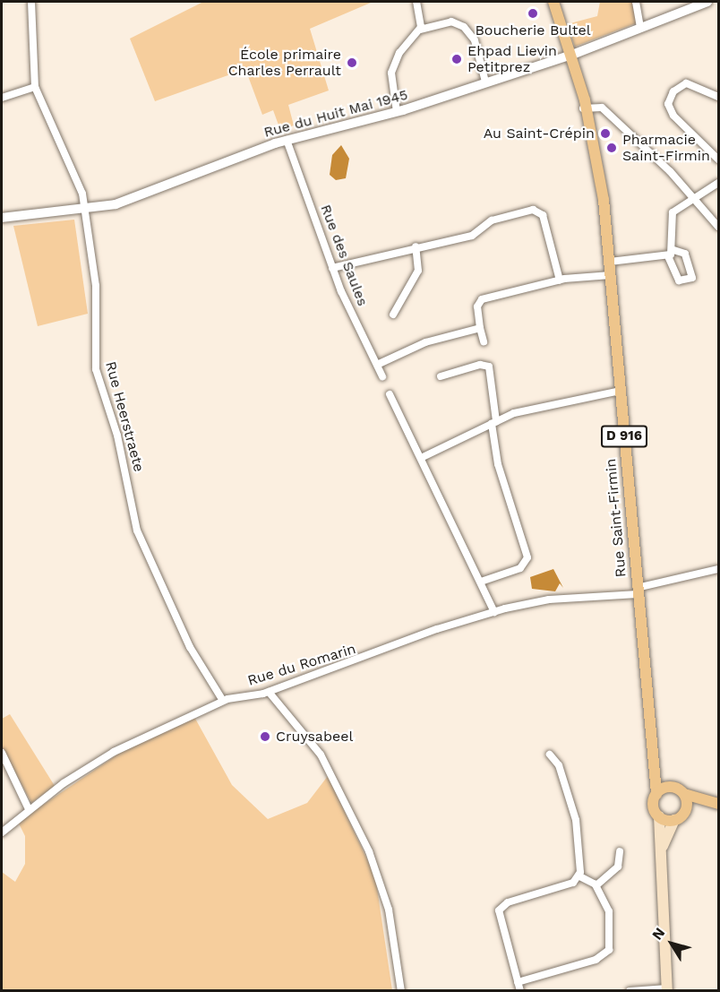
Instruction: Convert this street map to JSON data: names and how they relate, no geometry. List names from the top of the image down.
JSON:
{
  "streets": {
    "main road": ["D 916", "Rue Saint-Firmin"],
    "street": [
      "Rue du Huit Mai 1945",
      "Rue des Saules",
      "Rue Heerstraete",
      "Rue du Romarin"
    ]
  },
  "crossings": [
    ["Rue du Huit Mai 1945", "Rue des Saules"],
    ["Rue du Huit Mai 1945", "Rue Heerstraete"],
    ["Rue du Huit Mai 1945", "D 916"],
    ["Rue du Huit Mai 1945", "Rue Saint-Firmin"],
    ["Rue Heerstraete", "Rue du Romarin"],
    ["D 916", "Rue Saint-Firmin"],
    ["Rue Saint-Firmin", "Rue du Romarin"]
  ],
  "places": [
    "Boucherie Bultel",
    "Ehpad Lievin Petitprez",
    "École primaire Charles Perrault",
    "Au Saint-Crépin",
    "Pharmacie Saint-Firmin",
    "Cruysabeel"
  ],
  "north": "top left"
}
